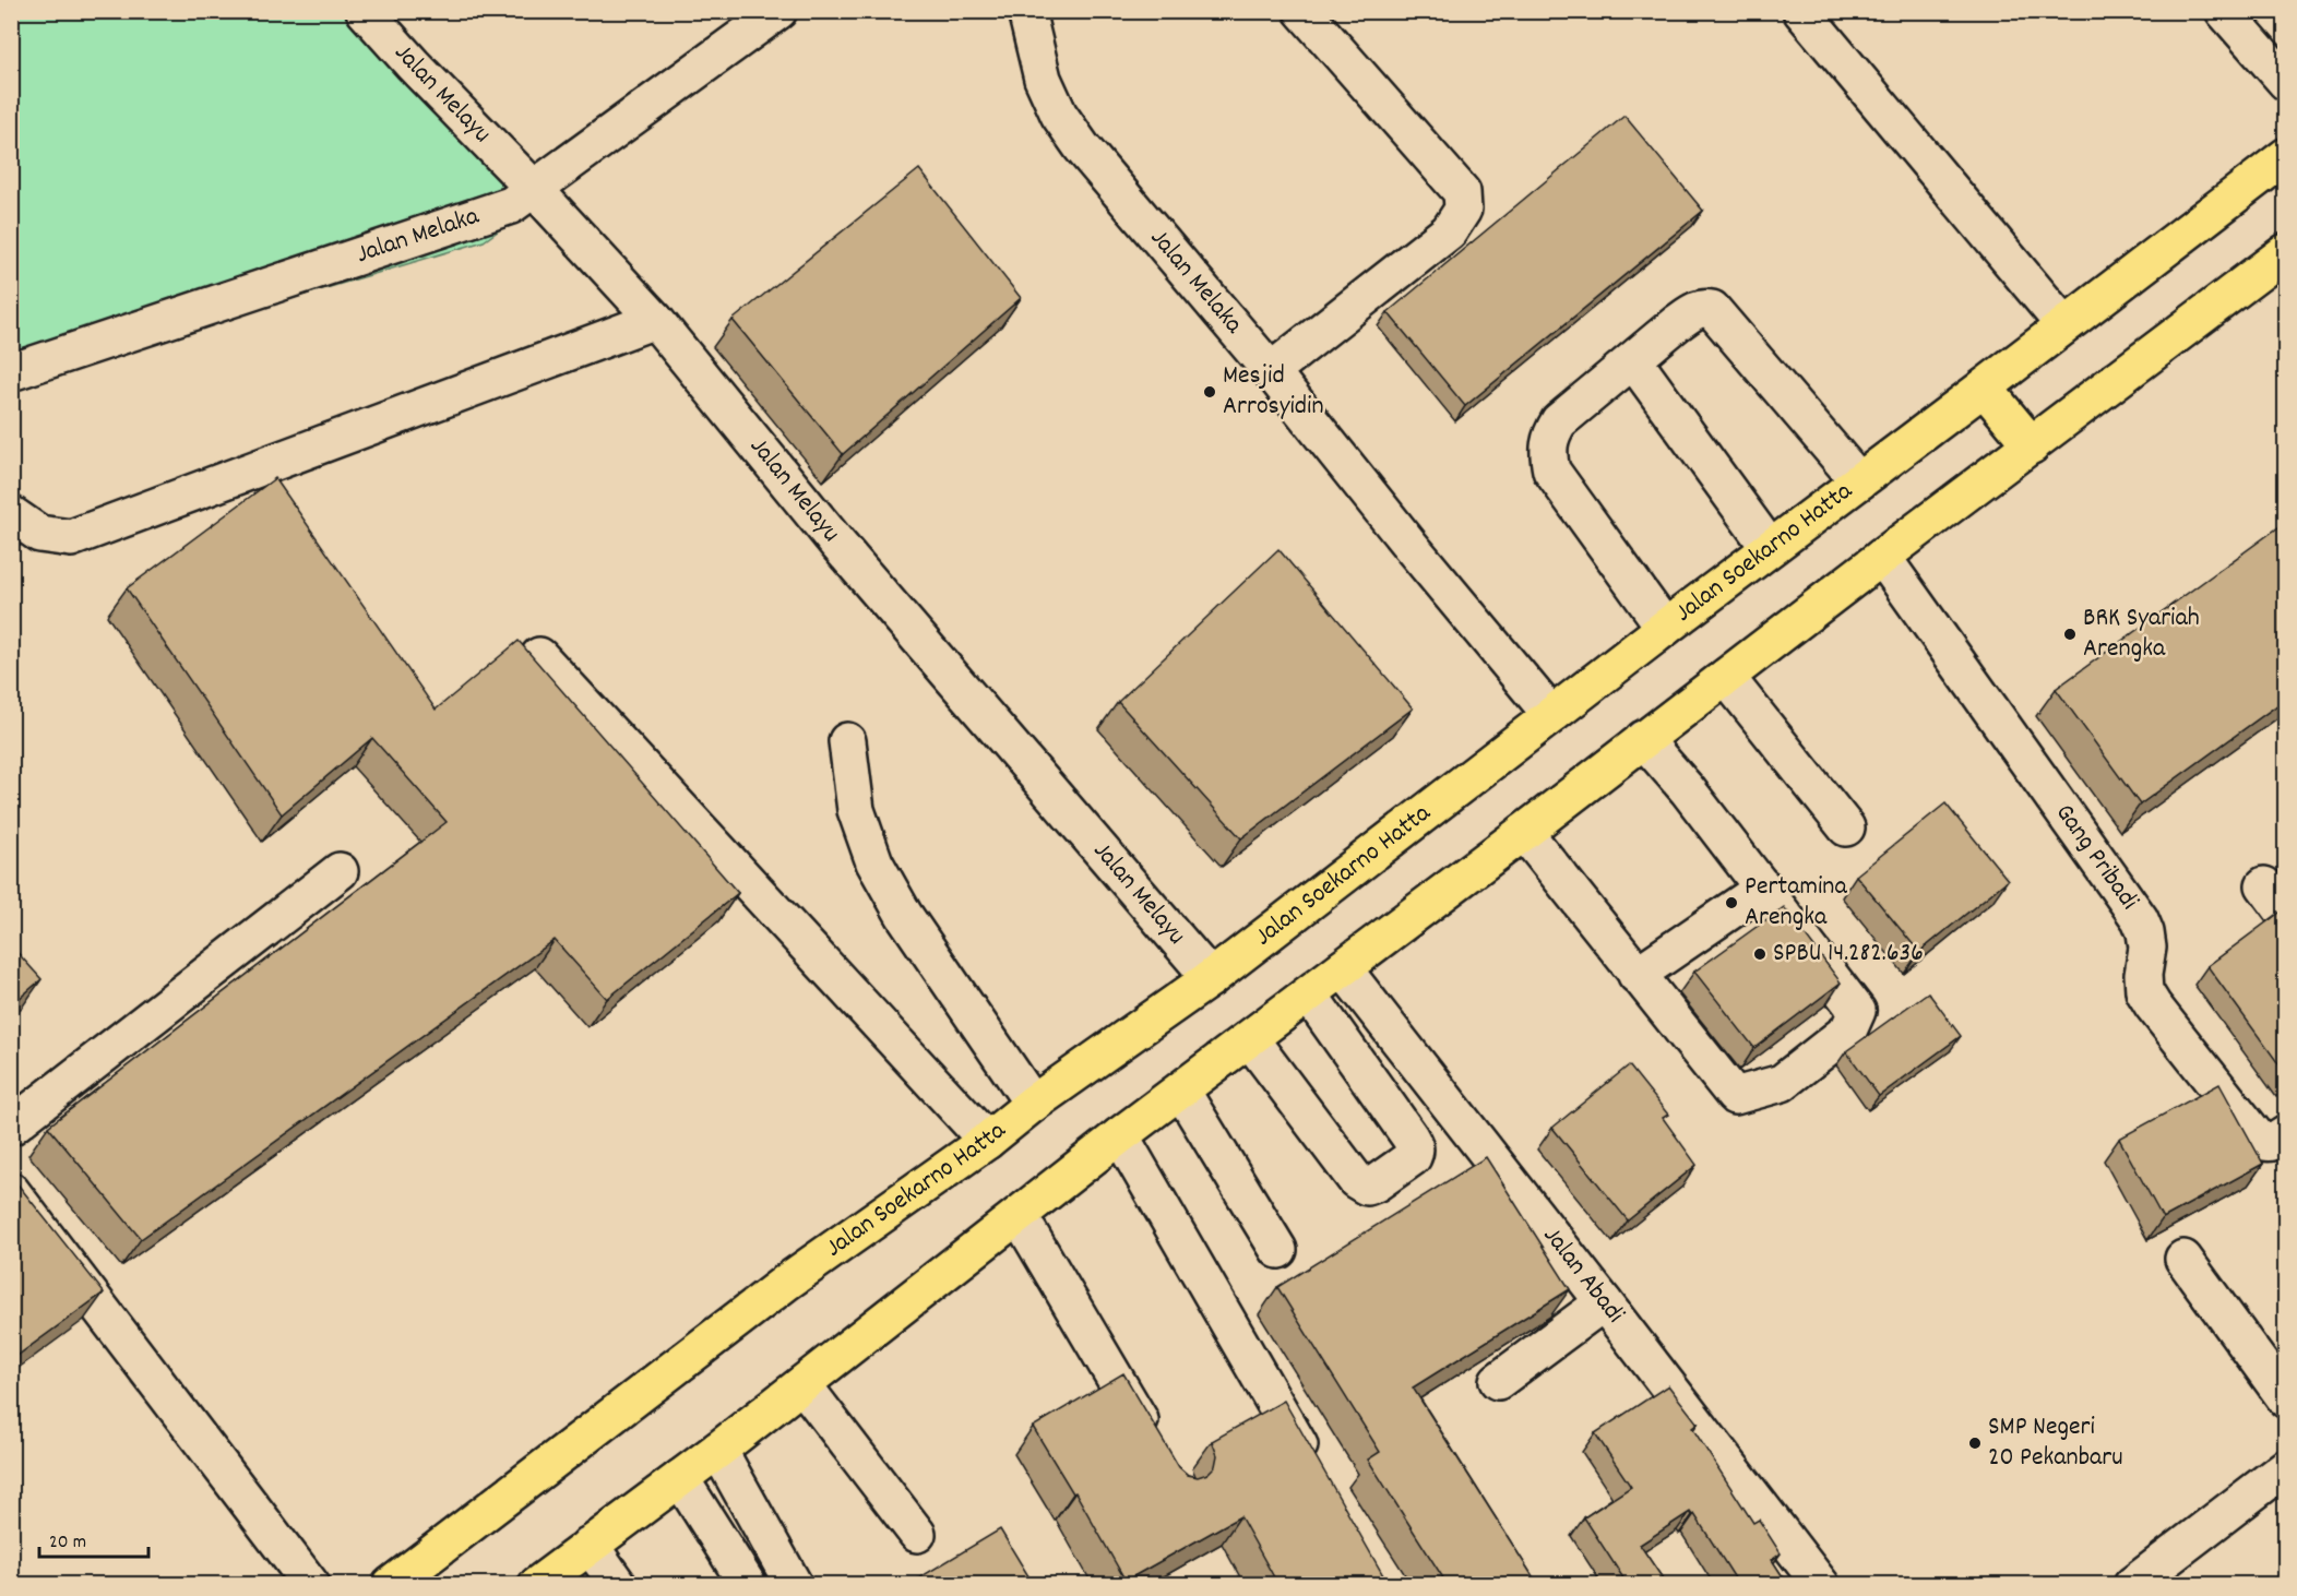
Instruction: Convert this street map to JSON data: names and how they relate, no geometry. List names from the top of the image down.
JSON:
{
  "streets": {
    "main road": ["Jalan Soekarno Hatta"],
    "street": [
      "Jalan Melayu",
      "Jalan Melaka",
      "Gang Pribadi",
      "Jalan Abadi"
    ]
  },
  "crossings": [
    ["Jalan Melayu", "Jalan Melaka"],
    ["Jalan Melayu", "Jalan Soekarno Hatta"],
    ["Jalan Melaka", "Jalan Soekarno Hatta"]
  ],
  "places": [
    "Mesjid Arrosyidin",
    "BRK Syariah Arengka",
    "Pertamina Arengka",
    "SPBU 14.282.636",
    "SMP Negeri 20 Pekanbaru"
  ],
  "scale_bar": "20 m"
}
